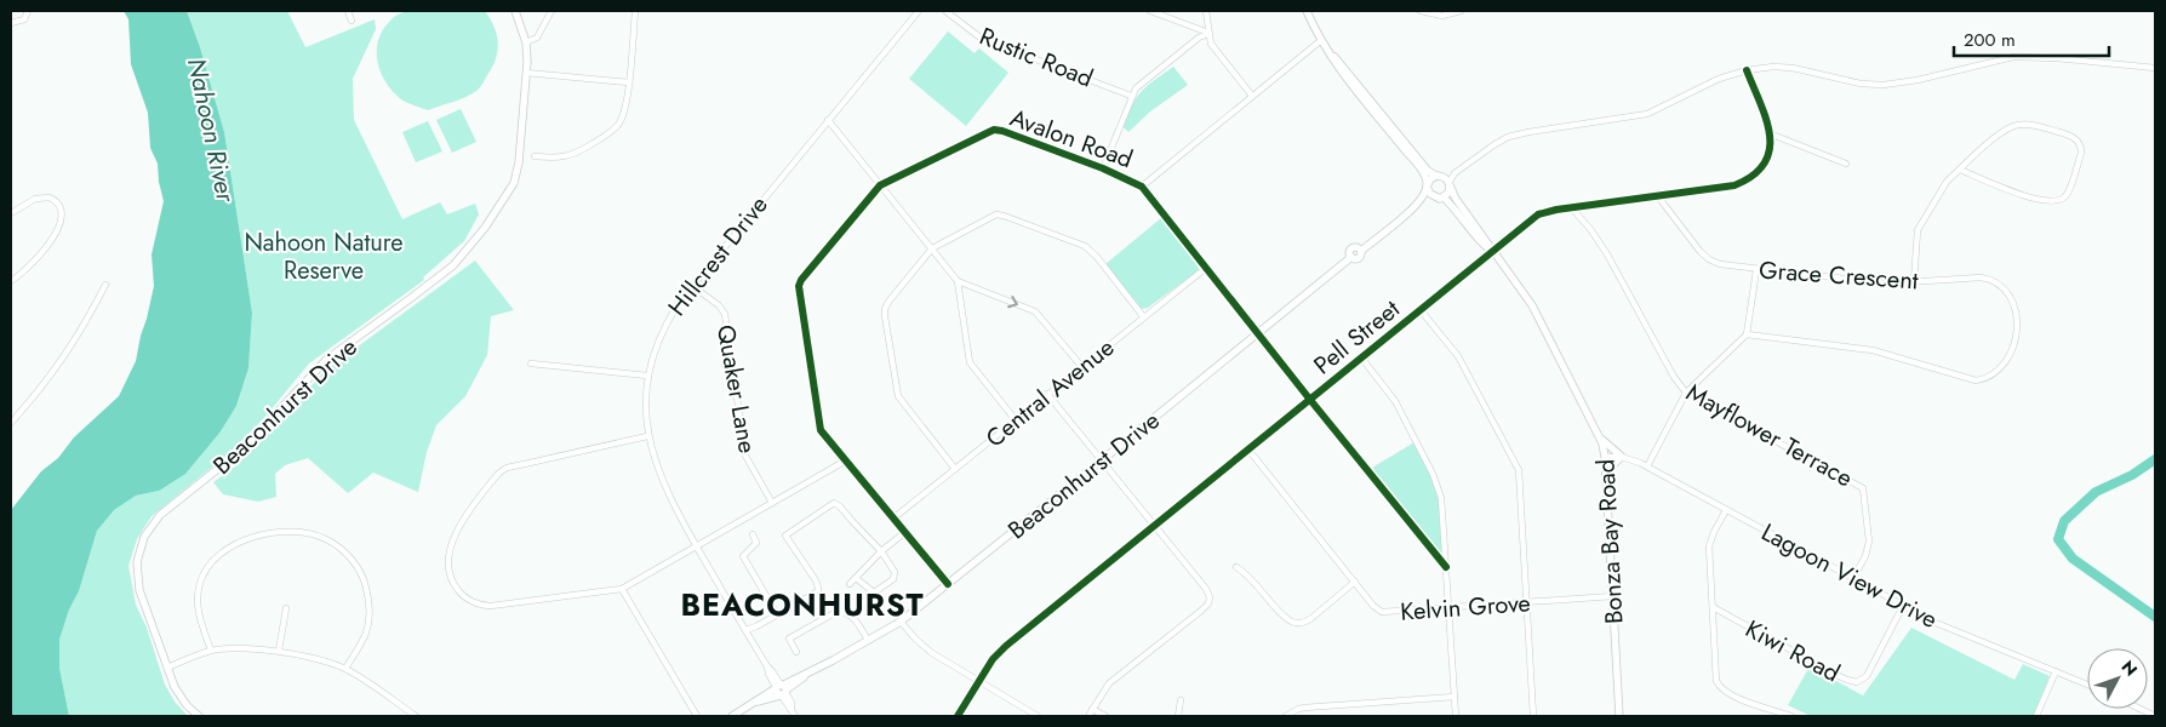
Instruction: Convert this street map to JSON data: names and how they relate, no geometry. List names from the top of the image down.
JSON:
{
  "streets": {
    "street": [
      "Rustic Road",
      "Avalon Road",
      "Hillcrest Drive",
      "Grace Crescent",
      "Pell Street",
      "Quaker Lane",
      "Central Avenue",
      "Beaconhurst Drive",
      "Mayflower Terrace",
      "Bonza Bay Road",
      "Lagoon View Drive",
      "Kelvin Grove",
      "Kiwi Road"
    ]
  },
  "crossings": [
    ["Avalon Road", "Pell Street"],
    ["Avalon Road", "Central Avenue"],
    ["Avalon Road", "Beaconhurst Drive"],
    ["Hillcrest Drive", "Quaker Lane"],
    ["Hillcrest Drive", "Beaconhurst Drive"],
    ["Grace Crescent", "Pell Street"],
    ["Pell Street", "Mayflower Terrace"],
    ["Pell Street", "Bonza Bay Road"],
    ["Pell Street", "Kelvin Grove"],
    ["Mayflower Terrace", "Lagoon View Drive"],
    ["Bonza Bay Road", "Lagoon View Drive"],
    ["Bonza Bay Road", "Kelvin Grove"],
    ["Lagoon View Drive", "Kiwi Road"]
  ],
  "districts": ["BEACONHURST"],
  "water": ["Nahoon River"],
  "parks": ["Nahoon Nature Reserve"],
  "scale_bar": "200 m",
  "north": "top right"
}
